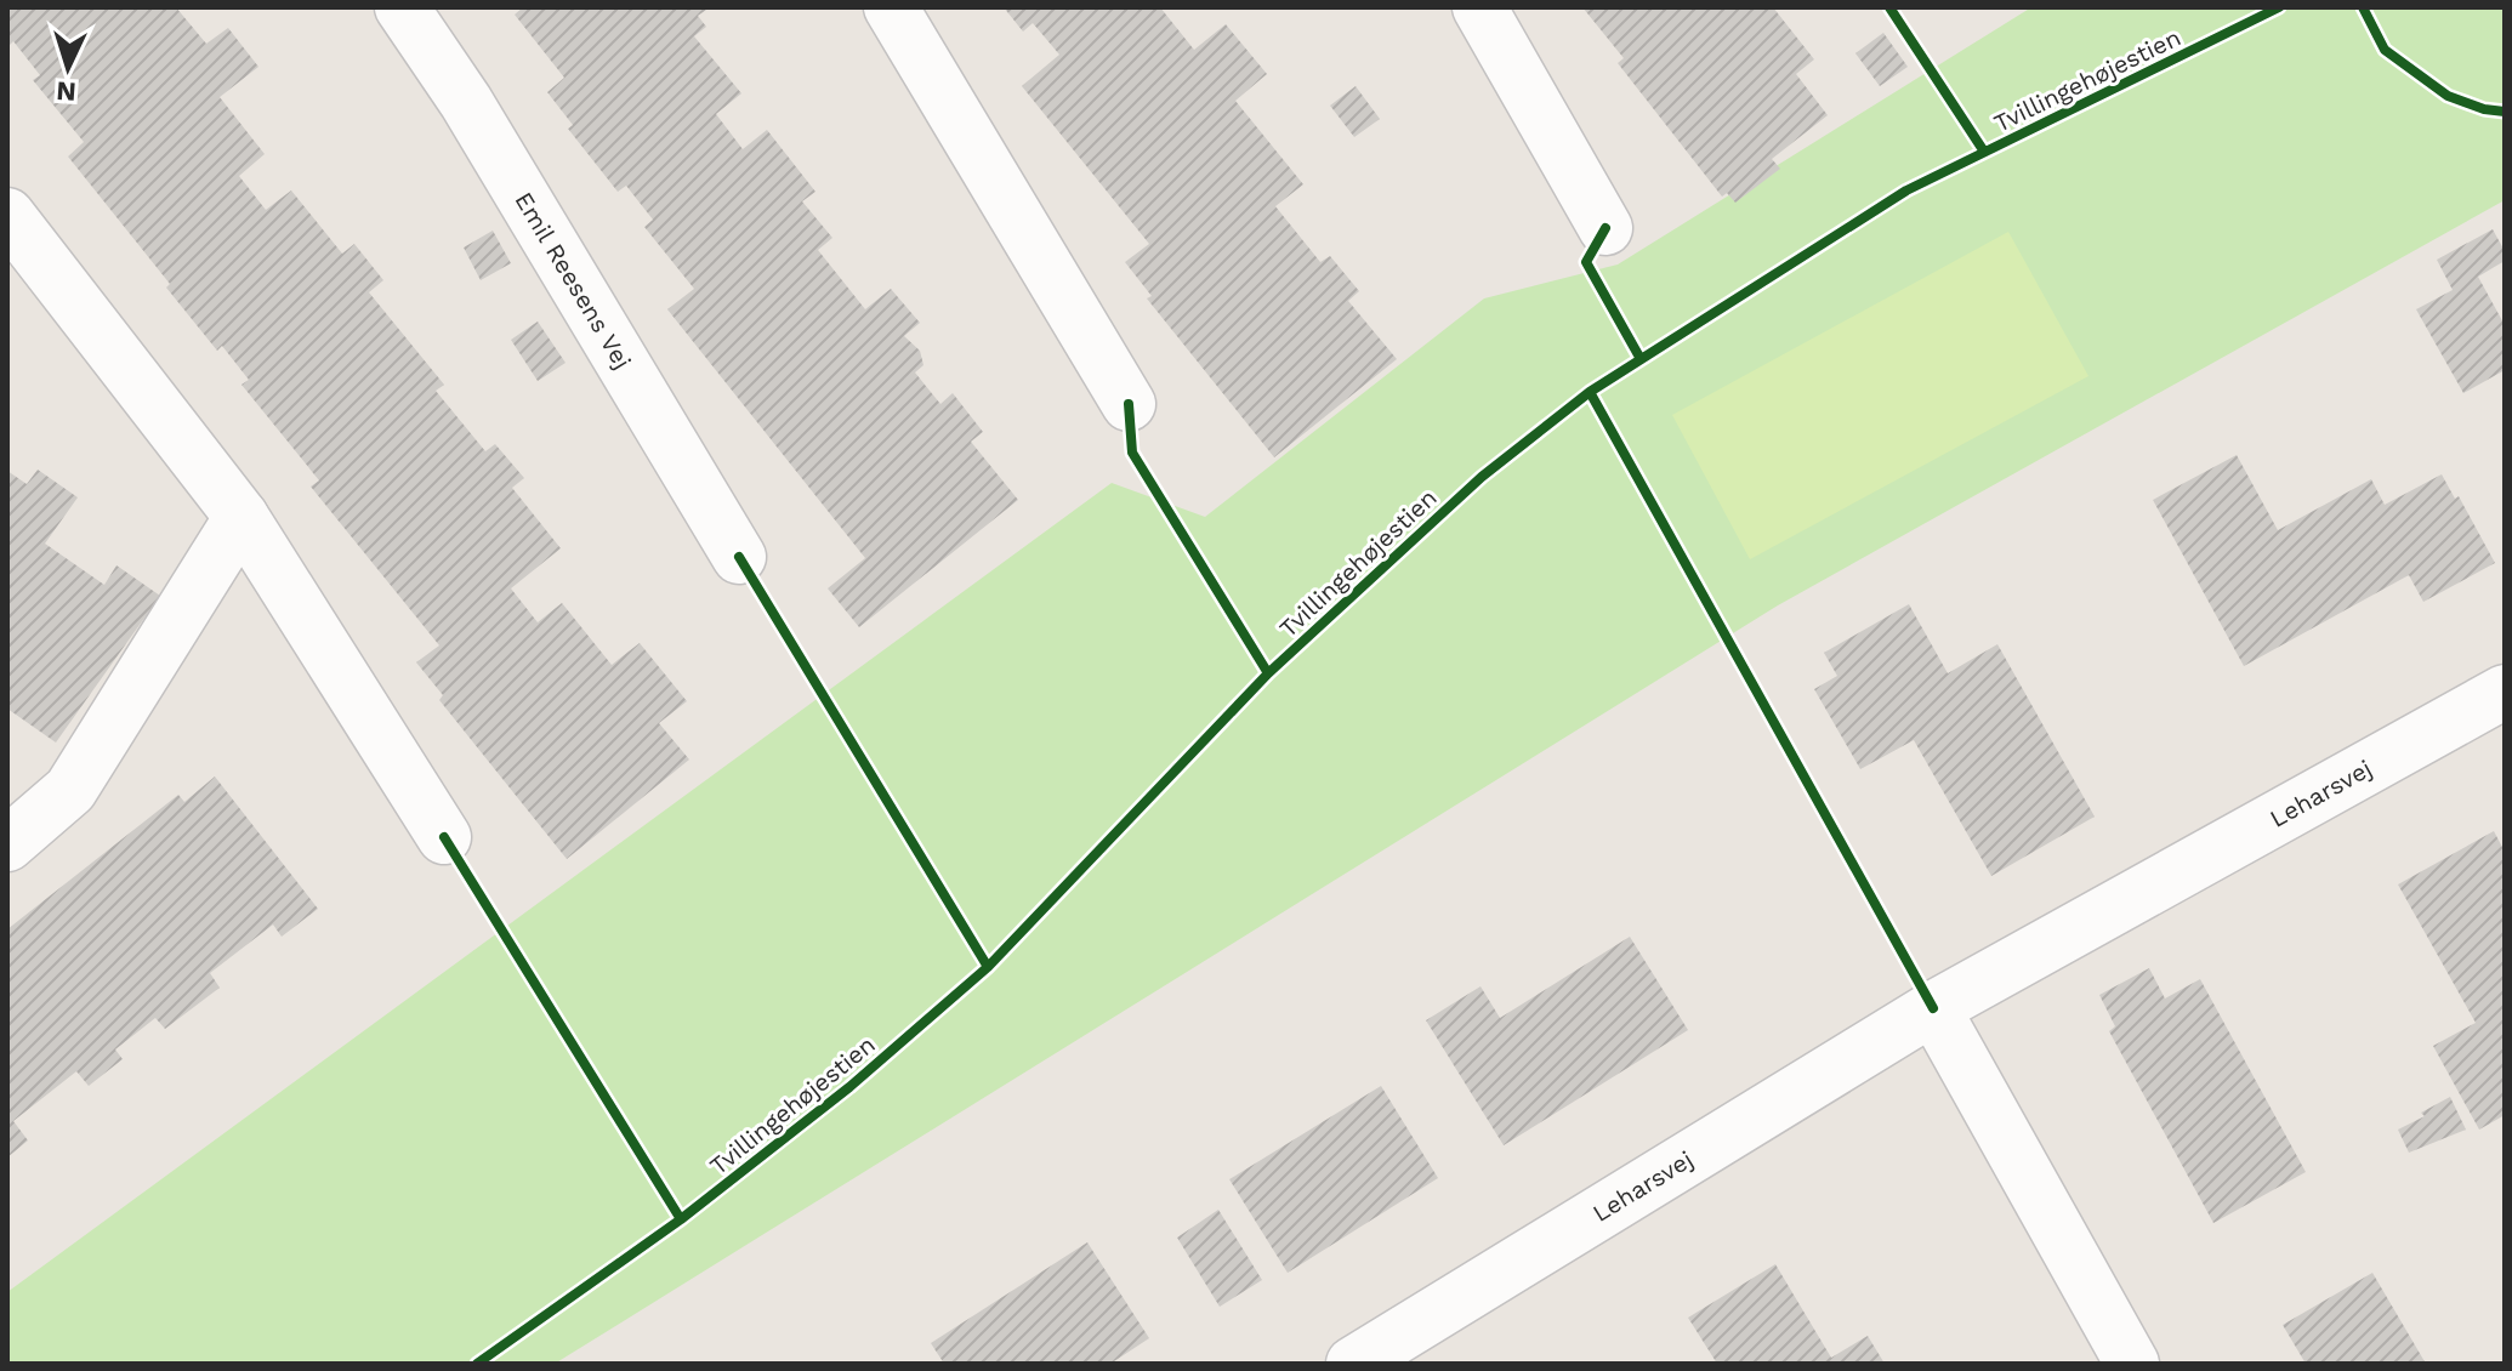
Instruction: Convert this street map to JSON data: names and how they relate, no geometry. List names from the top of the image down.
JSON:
{
  "streets": {
    "street": ["Emil Reesens Vej", "Leharsvej"],
    "cycle path": ["Tvillingehøjestien"]
  },
  "north": "bottom"
}
